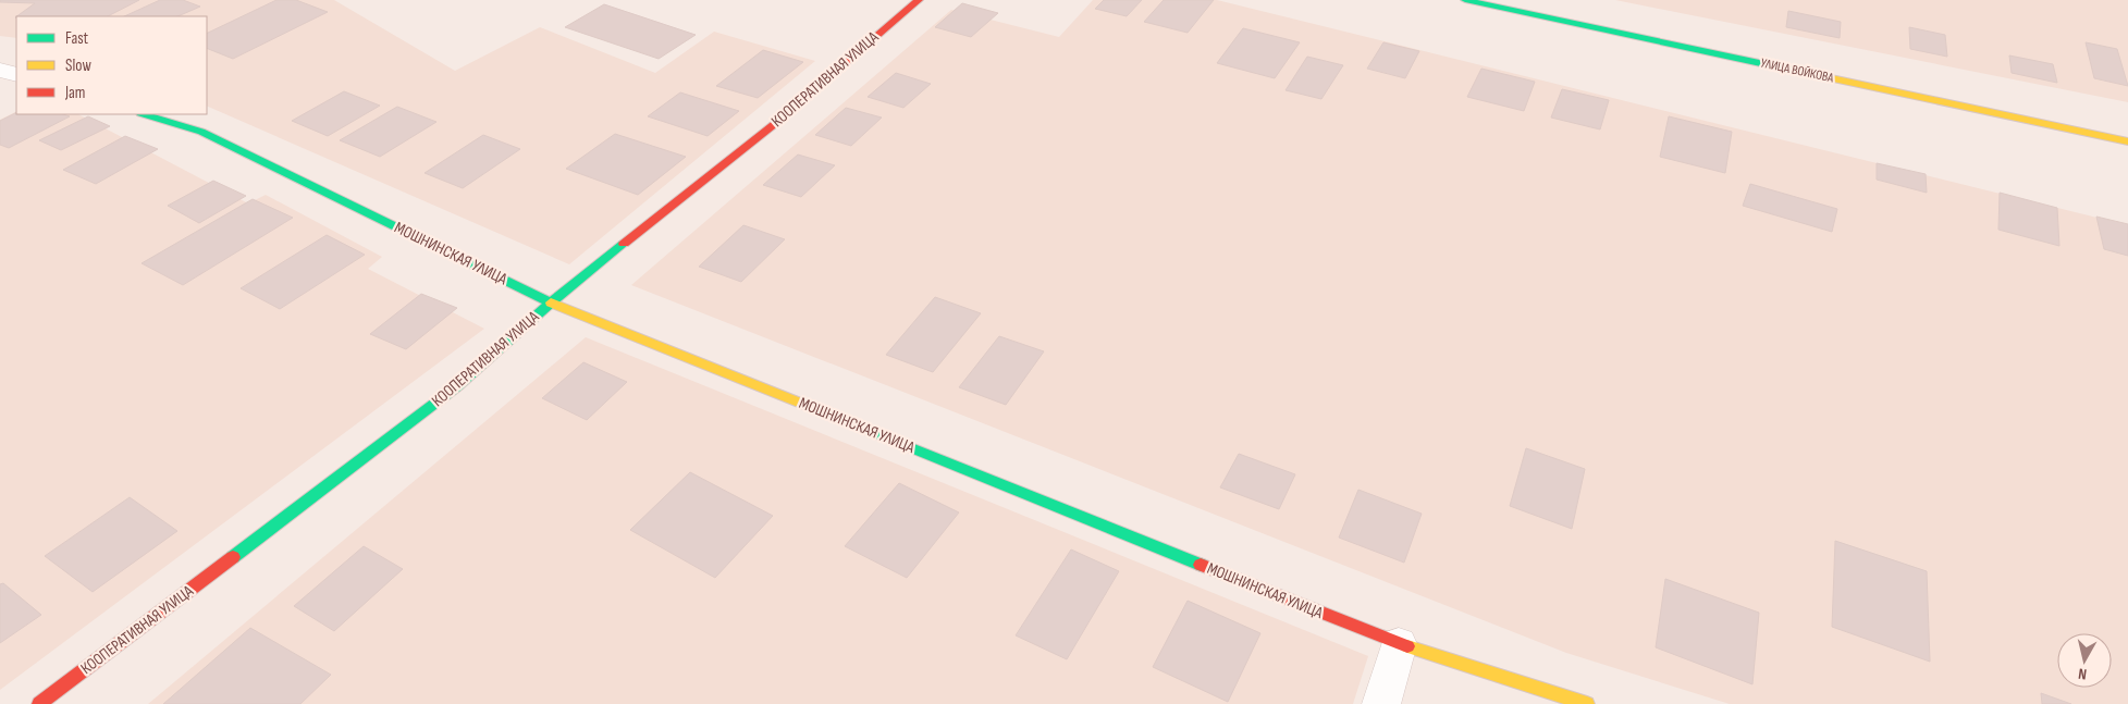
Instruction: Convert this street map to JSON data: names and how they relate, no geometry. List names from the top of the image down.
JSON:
{
  "streets": {
    "street": ["УЛИЦА ВОЙКОВА", "КООПЕРАТИВНАЯ УЛИЦА", "МОШНИНСКАЯ УЛИЦА"]
  },
  "crossings": [
    ["КООПЕРАТИВНАЯ УЛИЦА", "МОШНИНСКАЯ УЛИЦА"]
  ],
  "legend": ["Fast", "Slow", "Jam"],
  "north": "bottom"
}
